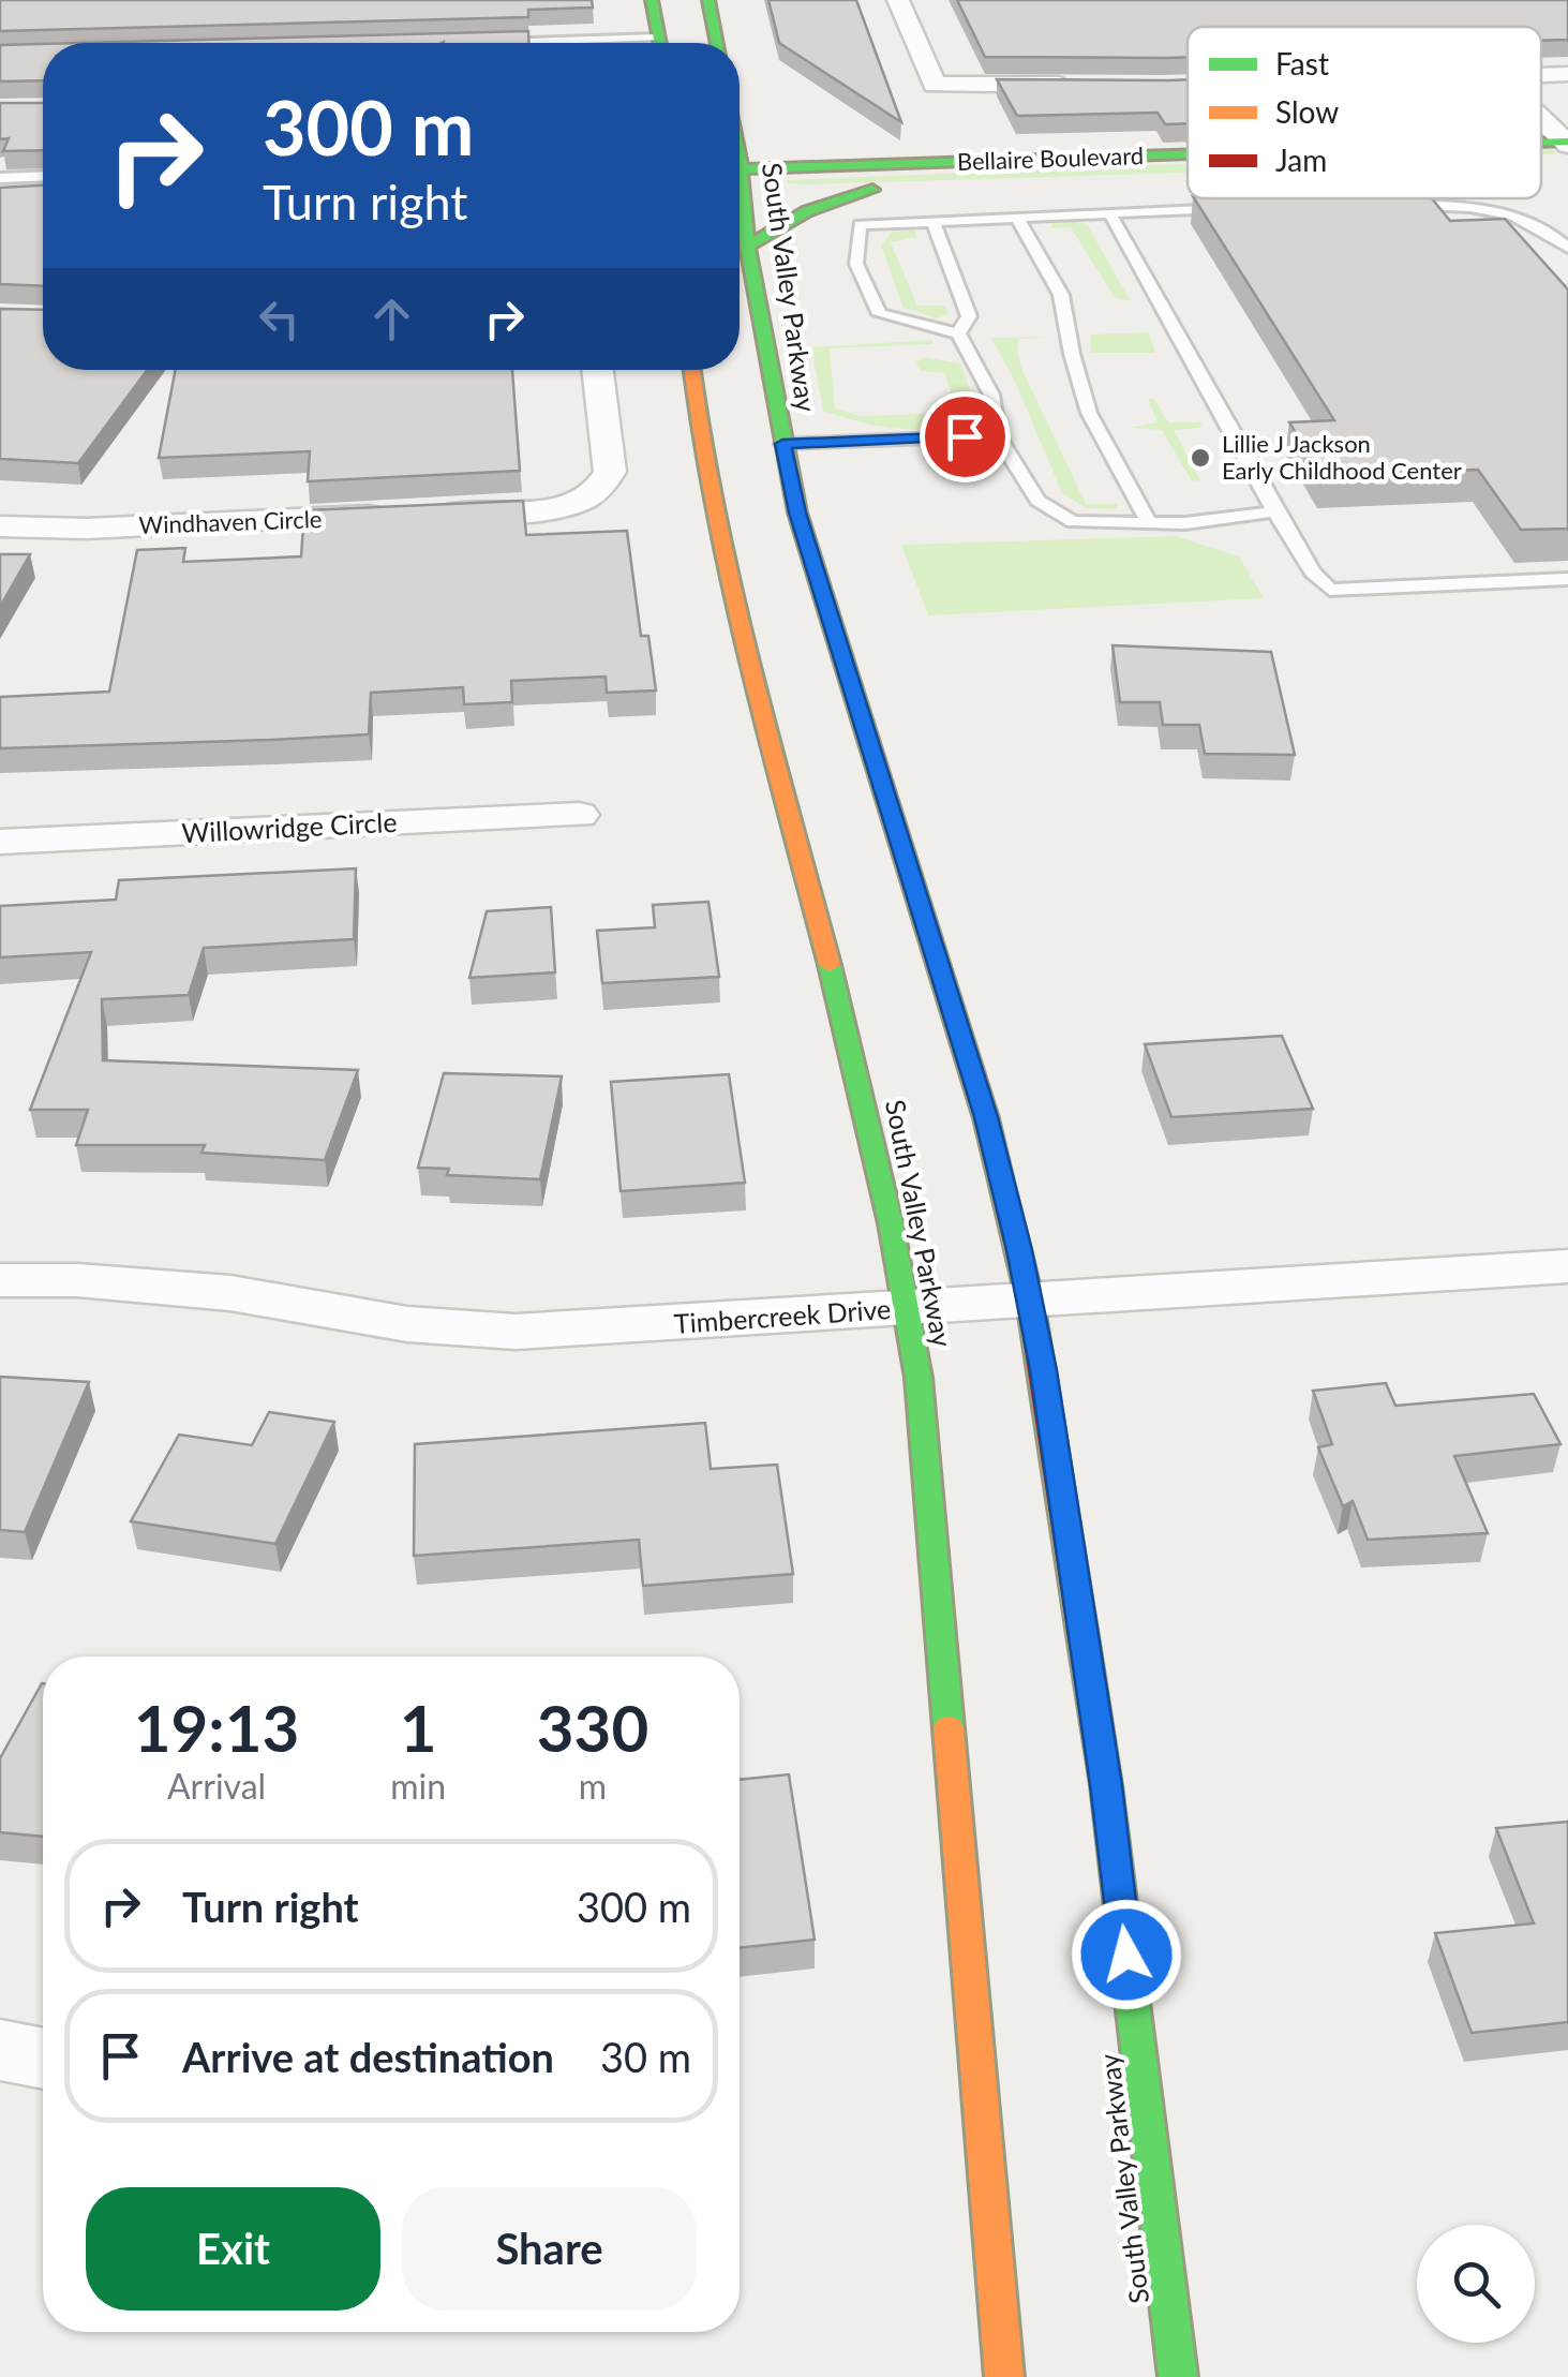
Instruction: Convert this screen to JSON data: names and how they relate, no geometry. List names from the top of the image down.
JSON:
{
  "streets": {
    "main road": ["Bellaire Boulevard", "South Valley Parkway"],
    "street": ["Windhaven Circle", "Willowridge Circle", "Timbercreek Drive"]
  },
  "crossings": [
    ["South Valley Parkway", "Timbercreek Drive"]
  ],
  "places": ["Lillie J Jackson Early Childhood Center"],
  "legend": ["Fast", "Slow", "Jam"],
  "page": {
    "turn": ["300 m", "Turn right"],
    "eta": [
      "19:13",
      "Arrival",
      "1",
      "min",
      "330",
      "m"
    ],
    "list": [
      {
        "name": "Turn right",
        "value": "300 m"
      },
      {
        "name": "Arrive at destination",
        "value": "30 m"
      }
    ],
    "buttons": ["Exit", "Share"]
  }
}
